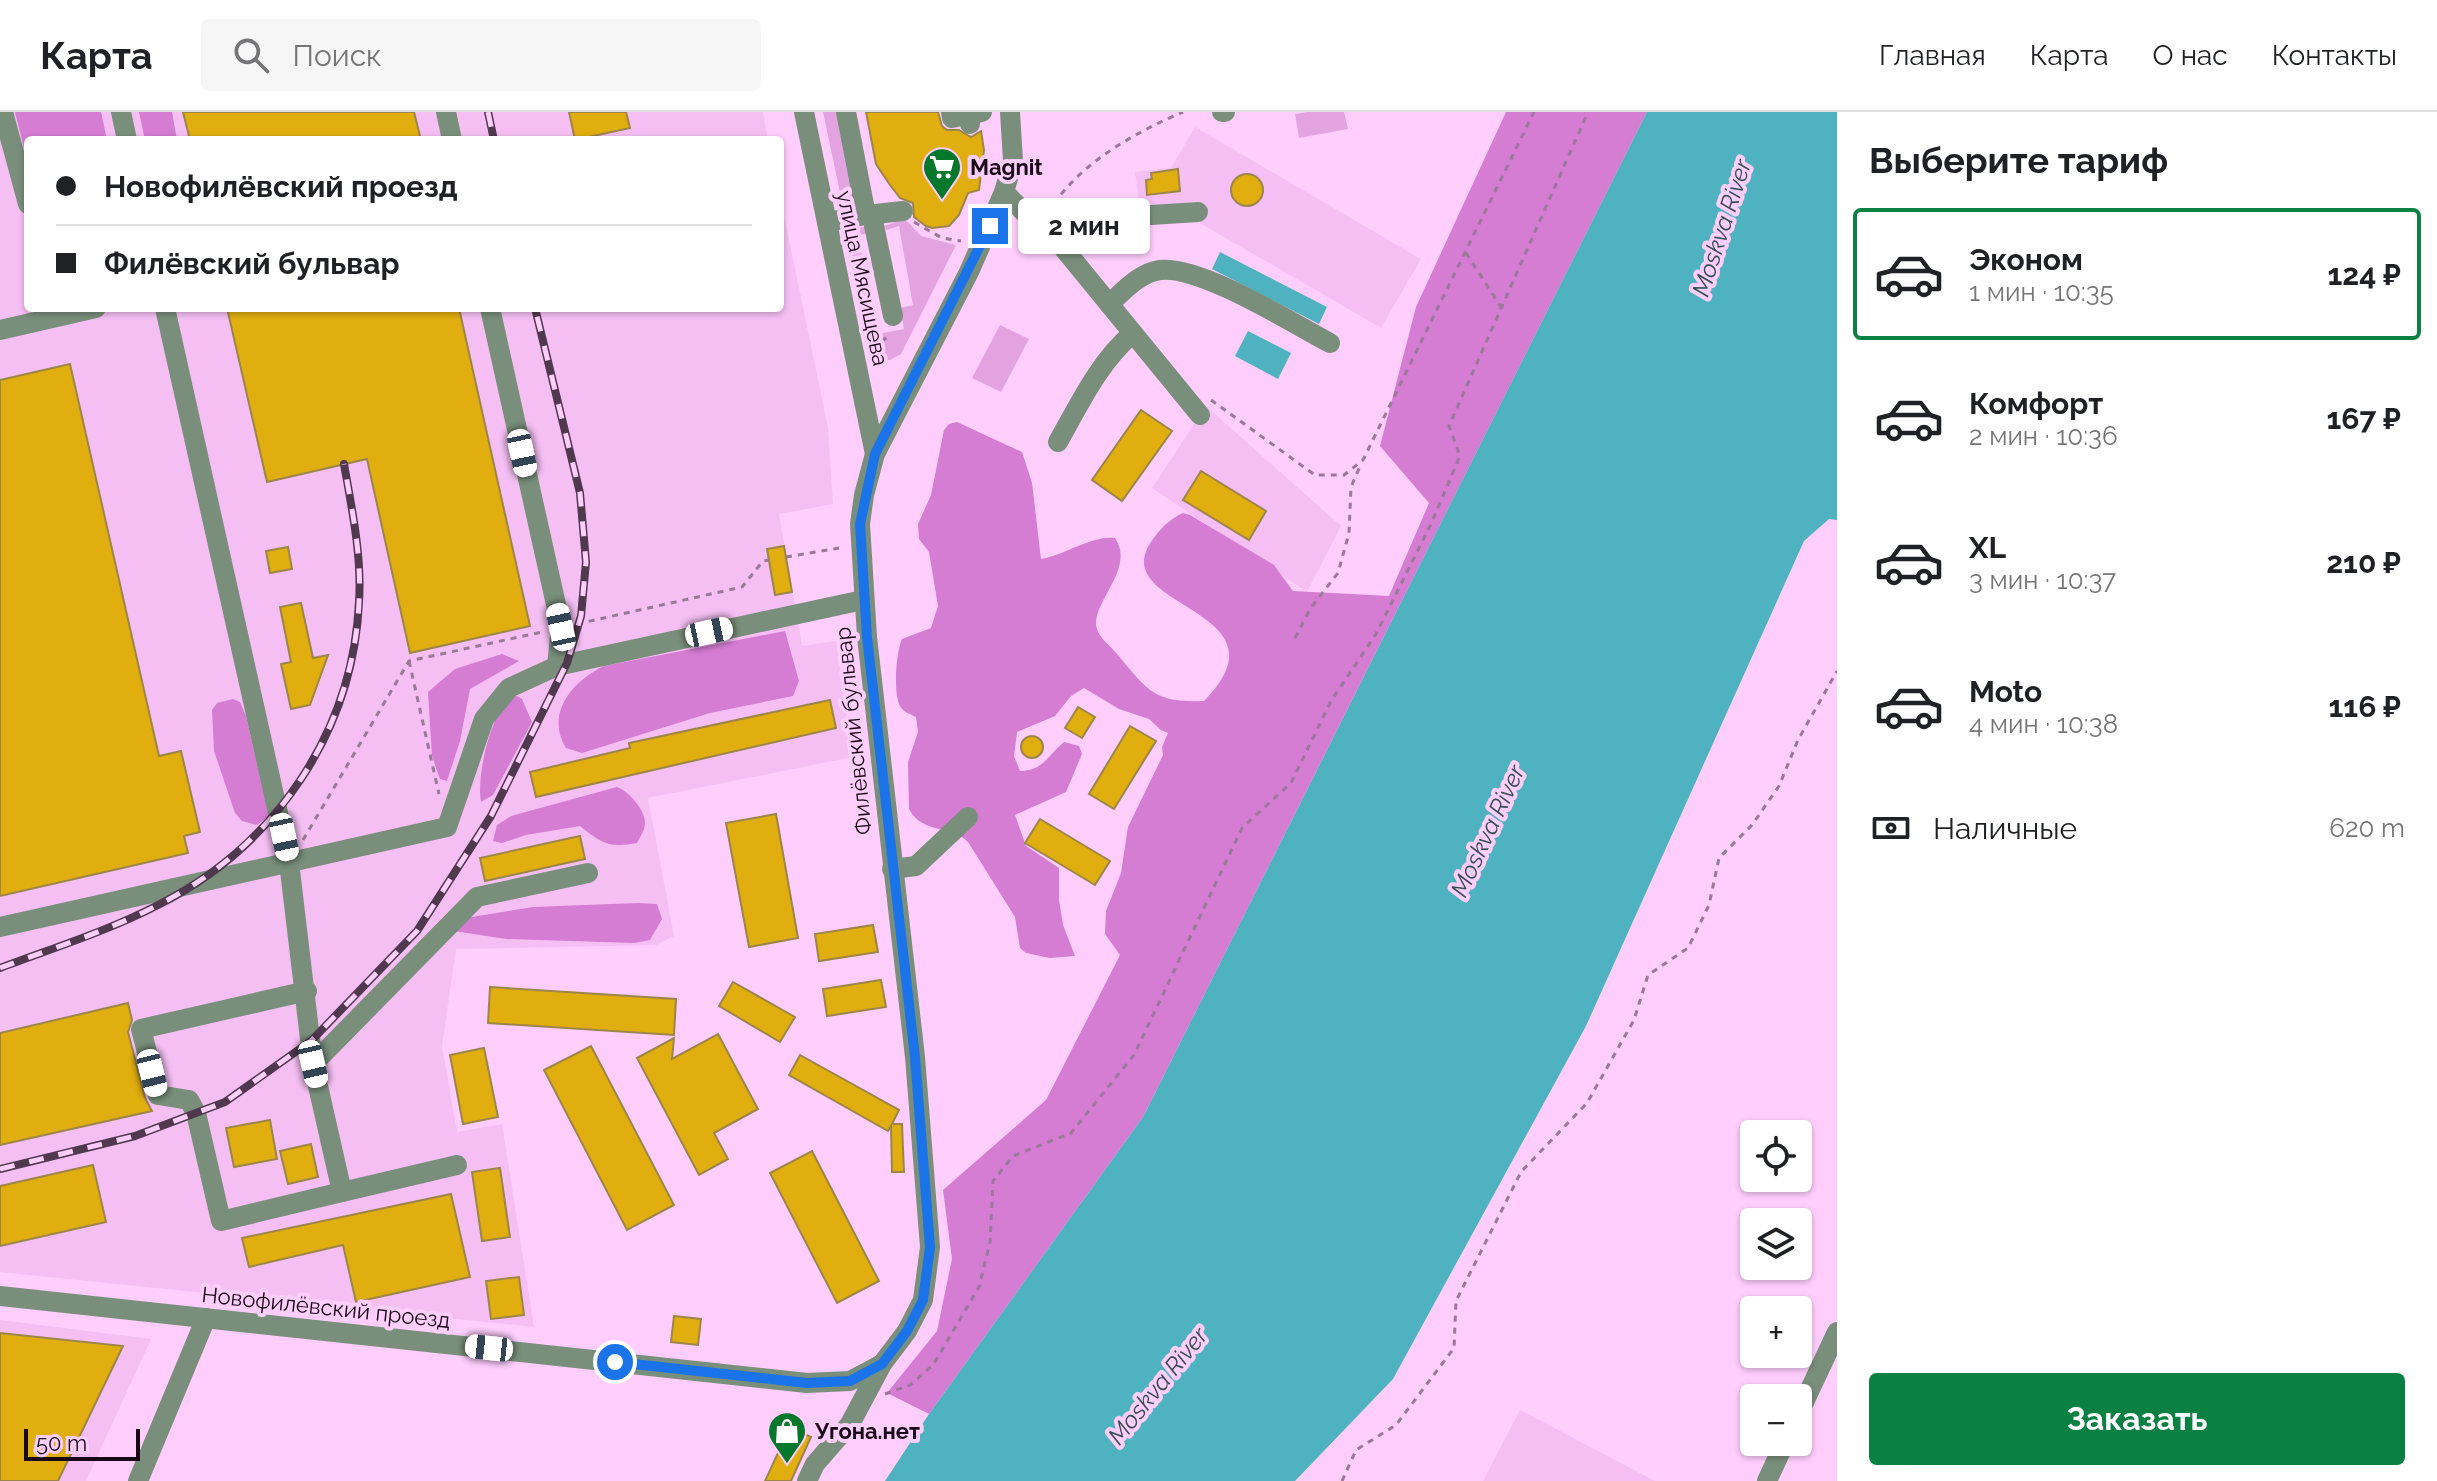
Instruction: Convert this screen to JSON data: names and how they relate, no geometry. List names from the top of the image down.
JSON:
{
  "streets": {
    "street": ["улица Мясищева", "Филёвский бульвар", "Новофилёвский проезд"]
  },
  "crossings": [
    ["улица Мясищева", "Филёвский бульвар"],
    ["Филёвский бульвар", "Новофилёвский проезд"]
  ],
  "water": ["Moskva River"],
  "places": {
    "supermarket": ["Magnit"],
    "shop": ["Угона.нет"]
  },
  "scale_bar": "50 m",
  "page": {
    "header": "Карта",
    "search": "Поиск",
    "nav": [
      "Главная",
      "Карта",
      "О нас",
      "Контакты"
    ],
    "heading": "Выберите тариф",
    "banner": ["Новофилёвский проезд", "Филёвский бульвар"],
    "bubble": "2 мин",
    "list": [
      {
        "name": "Эконом",
        "note": "1 мин · 10:35",
        "value": "124 ₽"
      },
      {
        "name": "Комфорт",
        "note": "2 мин · 10:36",
        "value": "167 ₽"
      },
      {
        "name": "XL",
        "note": "3 мин · 10:37",
        "value": "210 ₽"
      },
      {
        "name": "Moto",
        "note": "4 мин · 10:38",
        "value": "116 ₽"
      }
    ],
    "pay": ["Наличные", "620 m"],
    "map_buttons": ["+", "−"],
    "buttons": "Заказать",
    "scale": "50 m"
  }
}
